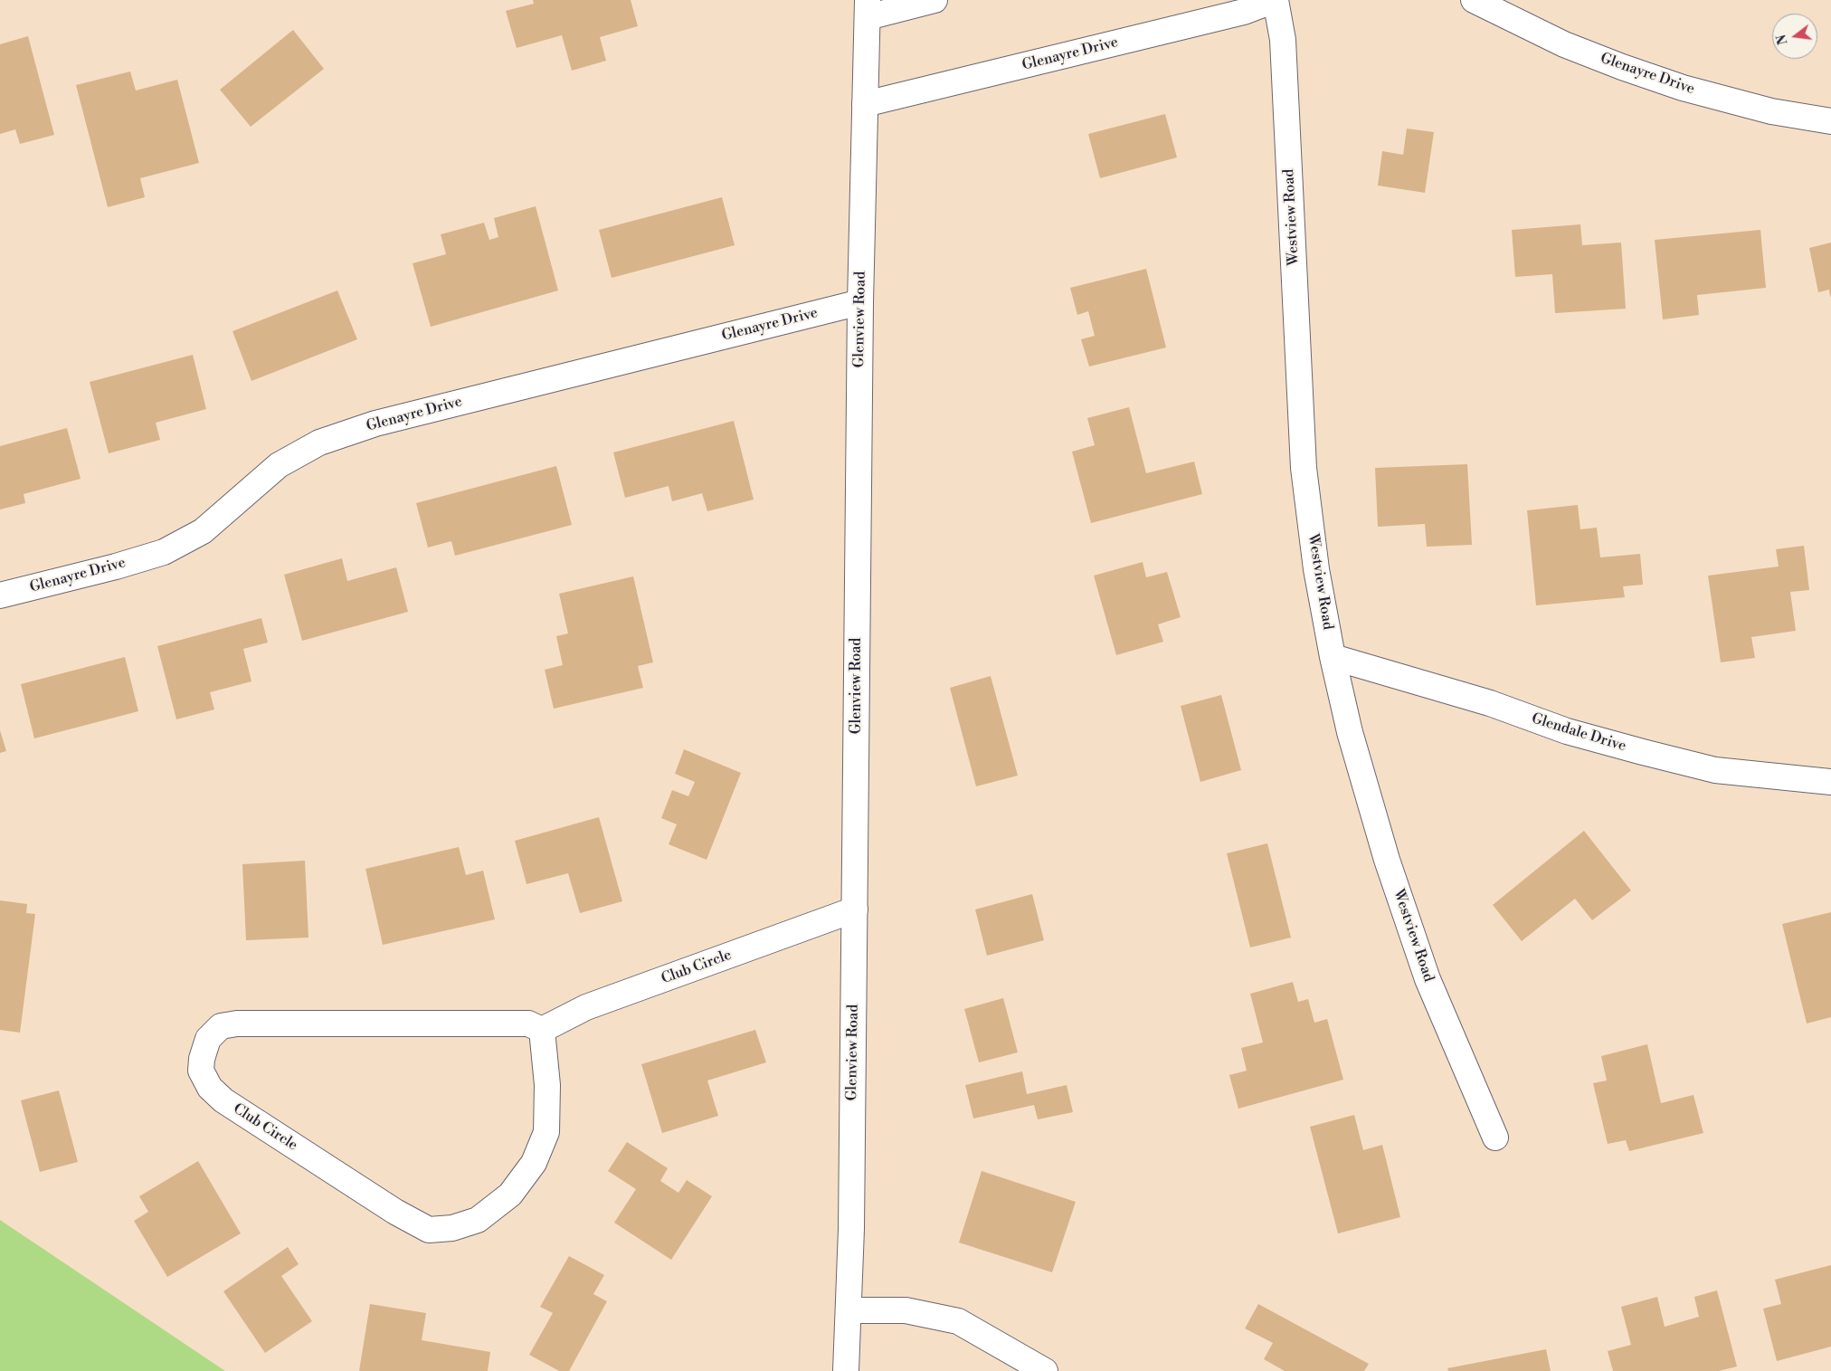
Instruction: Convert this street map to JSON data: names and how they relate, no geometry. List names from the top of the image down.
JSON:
{
  "streets": {
    "street": [
      "Glenayre Drive",
      "Westview Road",
      "Glenview Road",
      "Glendale Drive",
      "Club Circle"
    ]
  },
  "crossings": [
    ["Glenayre Drive", "Westview Road"],
    ["Glenayre Drive", "Glenview Road"],
    ["Westview Road", "Glendale Drive"],
    ["Glenview Road", "Club Circle"]
  ],
  "north": "left"
}
